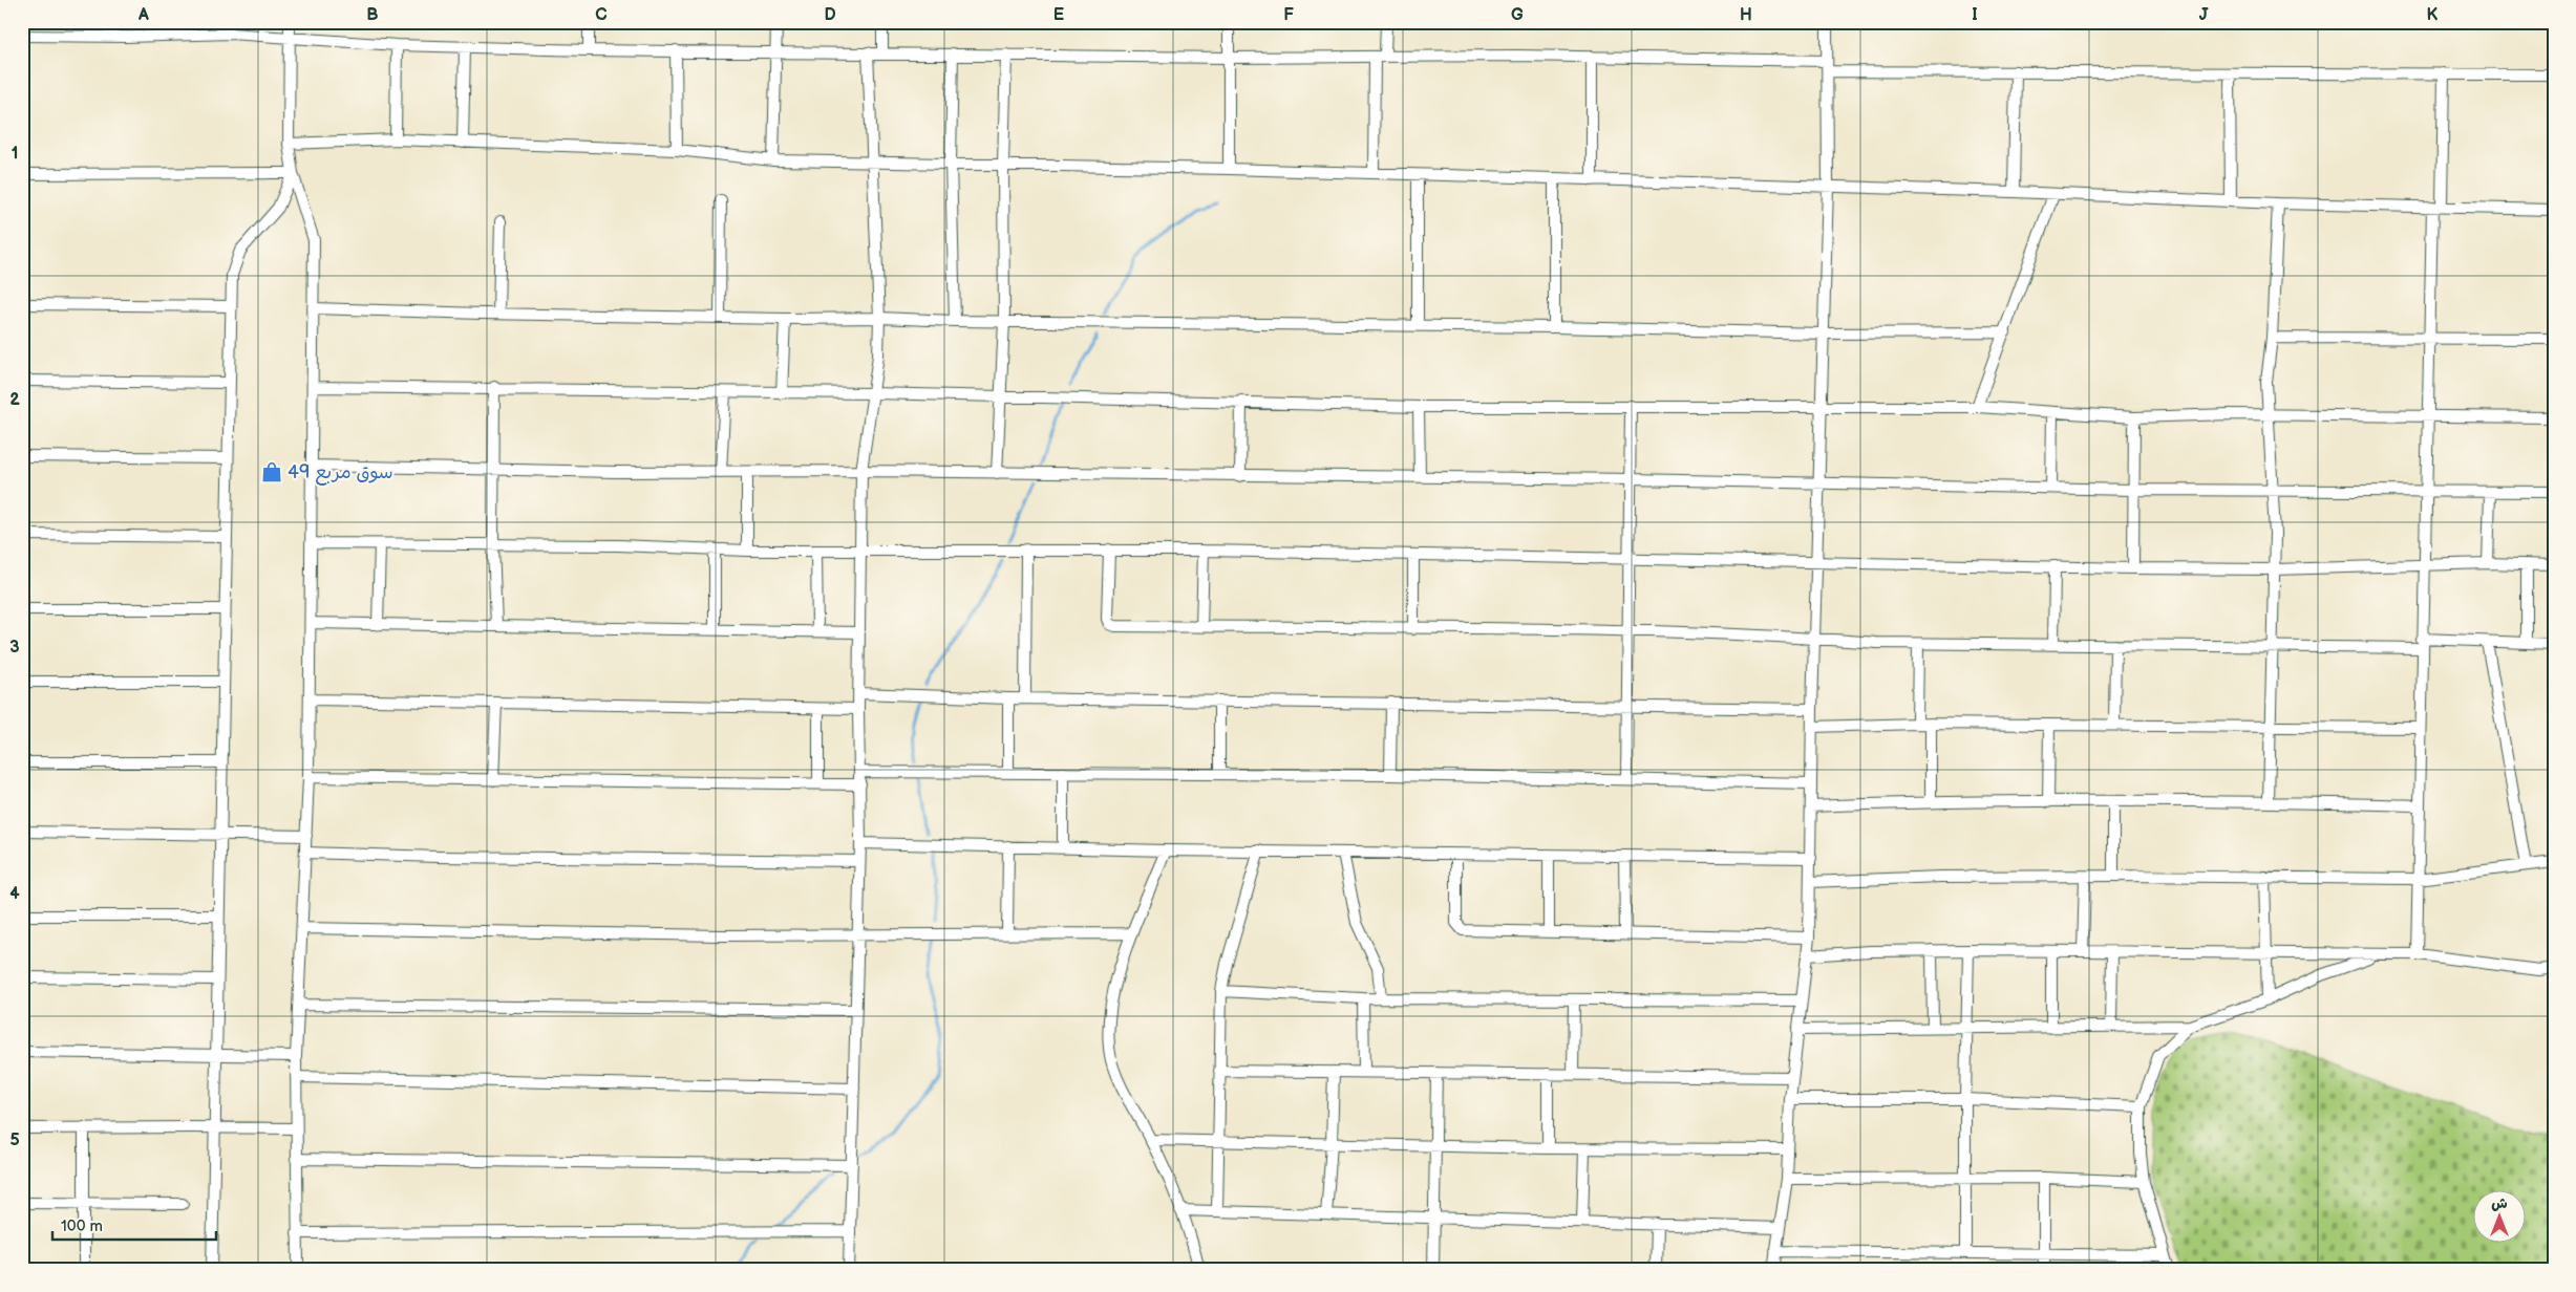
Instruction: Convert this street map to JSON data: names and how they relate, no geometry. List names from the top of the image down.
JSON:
{
  "places": {
    "shop": ["سوق مربع 49"]
  },
  "scale_bar": "100 m",
  "north": "top",
  "grid": {
    "columns": [
      "A",
      "B",
      "C",
      "D",
      "E",
      "F",
      "G",
      "H",
      "I",
      "J",
      "K"
    ],
    "rows": [
      "1",
      "2",
      "3",
      "4",
      "5"
    ]
  }
}
